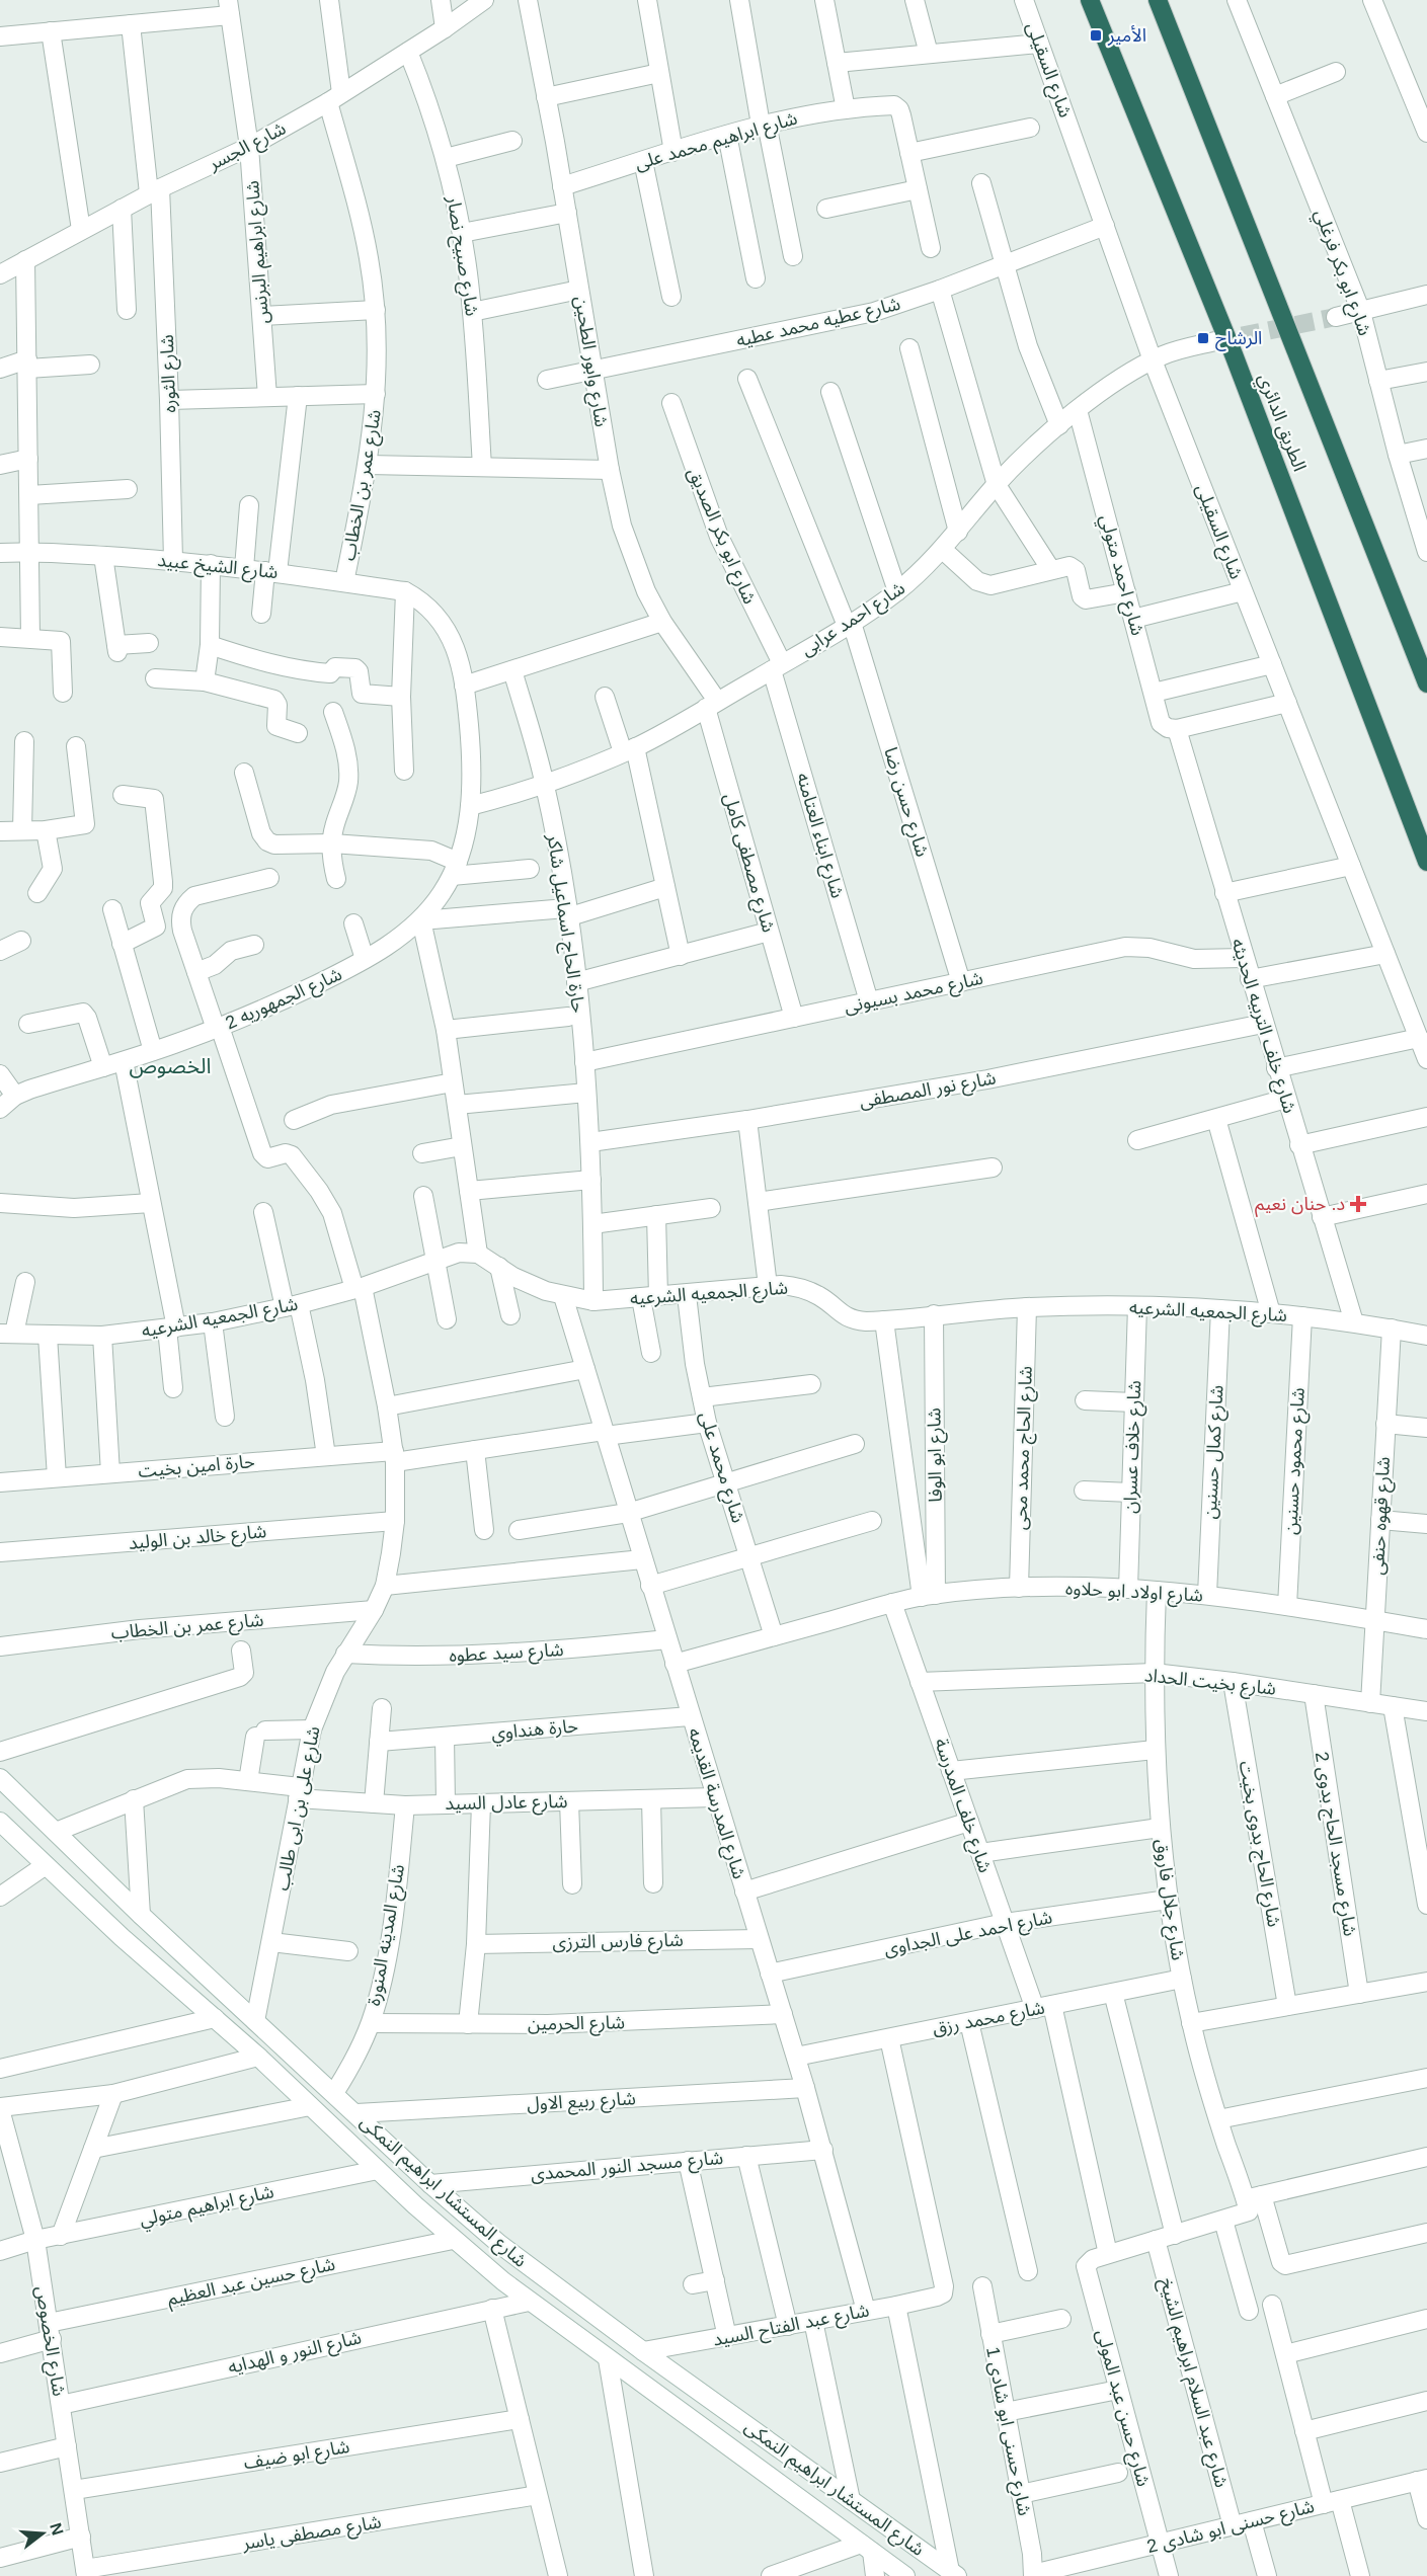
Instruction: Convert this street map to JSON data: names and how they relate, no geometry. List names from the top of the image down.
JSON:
{
  "streets": {
    "highway": ["الطريق الدائري"],
    "street": [
      "شارع السقيلى",
      "شارع ابراهيم محمد على",
      "شارع الجسر",
      "شارع ابراهيم البرنس",
      "شارع صبيح نصار",
      "شارع ابو بكر فرغلي",
      "شارع عطيه محمد عطيه",
      "شارع وابور الطحين",
      "شارع الثوره",
      "شارع عمر بن الخطاب",
      "شارع ابو بكر الصديق",
      "شارع الشيخ عبيد",
      "شارع احمد متولي",
      "شارع احمد عرابى",
      "شارع حسن رضا",
      "شارع ابناء العتامنه",
      "شارع مصطفى كامل",
      "حارة الحاج اسماعيل شاكر",
      "شارع محمد بسيونى",
      "شارع الجمهوريه 2",
      "شارع خلف التربيه الحديثه",
      "شارع نور المصطفى",
      "شارع الجمعيه الشرعيه",
      "شارع خلاف عسران",
      "شارع الحاج محمد محى",
      "شارع كمال حسنين",
      "شارع ابو الوفا",
      "شارع محمود حسنين",
      "حارة امين بخيت",
      "شارع محمد على",
      "شارع قهوه حنفى",
      "شارع خالد بن الوليد",
      "شارع اولاد ابو حلاوه",
      "شارع سيد عطوه",
      "شارع بخيت الحداد",
      "حارة هنداوي",
      "شارع عادل السيد",
      "شارع المدرسة القديمه",
      "شارع خلف المدرسة",
      "شارع على بن ابى طالب",
      "شارع الحاج بدوى بخيت",
      "شارع مسجد الحاج بدوى 2",
      "شارع جلال فاروق",
      "شارع احمد على الجداوى",
      "شارع المدينه المنورة",
      "شارع فارس الترزى",
      "شارع محمد رزق",
      "شارع الحرمين",
      "شارع ربيع الاول",
      "شارع مسجد النور المحمدى",
      "شارع المستشار ابراهيم النمكى",
      "شارع ابراهيم متولي",
      "شارع حسين عبد العظيم",
      "شارع عبد الفتاح السيد",
      "شارع الخصوص",
      "شارع النور و الهدايه",
      "شارع عبد السلام ابراهيم الشيخ",
      "شارع حسن عبد المولى",
      "شارع حسنى ابو شادى 1",
      "شارع ابو ضيف",
      "شارع حسنى ابو شادى 2",
      "شارع مصطفى ياسر"
    ]
  },
  "crossings": [
    ["شارع السقيلى", "شارع عطيه محمد عطيه"],
    ["شارع السقيلى", "شارع احمد عرابى"],
    ["شارع ابراهيم محمد على", "شارع وابور الطحين"],
    ["شارع الجسر", "شارع ابراهيم البرنس"],
    ["شارع الجسر", "شارع صبيح نصار"],
    ["شارع الجسر", "شارع الثوره"],
    ["شارع الجسر", "شارع عمر بن الخطاب"],
    ["شارع عطيه محمد عطيه", "شارع وابور الطحين"],
    ["شارع وابور الطحين", "شارع احمد عرابى"],
    ["شارع وابور الطحين", "شارع مصطفى كامل"],
    ["شارع الثوره", "شارع الشيخ عبيد"],
    ["شارع عمر بن الخطاب", "شارع الشيخ عبيد"],
    ["شارع عمر بن الخطاب", "شارع على بن ابى طالب"],
    ["شارع ابو بكر الصديق", "شارع احمد عرابى"],
    ["شارع ابو بكر الصديق", "شارع ابناء العتامنه"],
    ["شارع الشيخ عبيد", "شارع الجمهوريه 2"],
    ["شارع احمد متولي", "شارع احمد عرابى"],
    ["شارع احمد متولي", "شارع خلف التربيه الحديثه"],
    ["شارع احمد عرابى", "شارع حسن رضا"],
    ["شارع احمد عرابى", "شارع ابناء العتامنه"],
    ["شارع احمد عرابى", "شارع مصطفى كامل"],
    ["شارع احمد عرابى", "حارة الحاج اسماعيل شاكر"],
    ["شارع احمد عرابى", "شارع الجمهوريه 2"],
    ["شارع حسن رضا", "شارع محمد بسيونى"],
    ["شارع ابناء العتامنه", "شارع محمد بسيونى"],
    ["شارع مصطفى كامل", "شارع محمد بسيونى"],
    ["حارة الحاج اسماعيل شاكر", "شارع محمد بسيونى"],
    ["حارة الحاج اسماعيل شاكر", "شارع نور المصطفى"],
    ["حارة الحاج اسماعيل شاكر", "شارع الجمعيه الشرعيه"],
    ["شارع محمد بسيونى", "شارع خلف التربيه الحديثه"],
    ["شارع الجمهوريه 2", "شارع على بن ابى طالب"],
    ["شارع خلف التربيه الحديثه", "شارع نور المصطفى"],
    ["شارع خلف التربيه الحديثه", "شارع الجمعيه الشرعيه"],
    ["شارع الجمعيه الشرعيه", "شارع خلاف عسران"],
    ["شارع الجمعيه الشرعيه", "شارع الحاج محمد محى"],
    ["شارع الجمعيه الشرعيه", "شارع كمال حسنين"],
    ["شارع الجمعيه الشرعيه", "شارع ابو الوفا"],
    ["شارع الجمعيه الشرعيه", "شارع محمود حسنين"],
    ["شارع الجمعيه الشرعيه", "شارع محمد على"],
    ["شارع الجمعيه الشرعيه", "شارع قهوه حنفى"],
    ["شارع الجمعيه الشرعيه", "شارع المدرسة القديمه"],
    ["شارع الجمعيه الشرعيه", "شارع على بن ابى طالب"],
    ["شارع خلاف عسران", "شارع اولاد ابو حلاوه"],
    ["شارع الحاج محمد محى", "شارع اولاد ابو حلاوه"],
    ["شارع كمال حسنين", "شارع اولاد ابو حلاوه"],
    ["شارع ابو الوفا", "شارع اولاد ابو حلاوه"],
    ["شارع محمود حسنين", "شارع اولاد ابو حلاوه"],
    ["حارة امين بخيت", "شارع محمد على"],
    ["حارة امين بخيت", "شارع المدرسة القديمه"],
    ["حارة امين بخيت", "شارع على بن ابى طالب"],
    ["شارع محمد على", "شارع اولاد ابو حلاوه"],
    ["شارع قهوه حنفى", "شارع اولاد ابو حلاوه"],
    ["شارع قهوه حنفى", "شارع بخيت الحداد"],
    ["شارع خالد بن الوليد", "شارع على بن ابى طالب"],
    ["شارع اولاد ابو حلاوه", "شارع المدرسة القديمه"],
    ["شارع اولاد ابو حلاوه", "شارع خلف المدرسة"],
    ["شارع اولاد ابو حلاوه", "شارع جلال فاروق"],
    ["شارع سيد عطوه", "شارع المدرسة القديمه"],
    ["شارع سيد عطوه", "شارع على بن ابى طالب"],
    ["شارع بخيت الحداد", "شارع خلف المدرسة"],
    ["شارع بخيت الحداد", "شارع الحاج بدوى بخيت"],
    ["شارع بخيت الحداد", "شارع مسجد الحاج بدوى 2"],
    ["شارع بخيت الحداد", "شارع جلال فاروق"],
    ["حارة هنداوي", "شارع المدرسة القديمه"],
    ["شارع عادل السيد", "شارع المدرسة القديمه"],
    ["شارع عادل السيد", "شارع على بن ابى طالب"],
    ["شارع عادل السيد", "شارع المدينه المنورة"],
    ["شارع عادل السيد", "شارع المستشار ابراهيم النمكى"],
    ["شارع المدرسة القديمه", "شارع احمد على الجداوى"],
    ["شارع المدرسة القديمه", "شارع فارس الترزى"],
    ["شارع المدرسة القديمه", "شارع محمد رزق"],
    ["شارع المدرسة القديمه", "شارع الحرمين"],
    ["شارع المدرسة القديمه", "شارع ربيع الاول"],
    ["شارع المدرسة القديمه", "شارع مسجد النور المحمدى"],
    ["شارع المدرسة القديمه", "شارع عبد الفتاح السيد"],
    ["شارع خلف المدرسة", "شارع احمد على الجداوى"],
    ["شارع خلف المدرسة", "شارع محمد رزق"],
    ["شارع خلف المدرسة", "شارع حسن عبد المولى"],
    ["شارع على بن ابى طالب", "شارع المستشار ابراهيم النمكى"],
    ["شارع جلال فاروق", "شارع احمد على الجداوى"],
    ["شارع جلال فاروق", "شارع محمد رزق"],
    ["شارع المدينه المنورة", "شارع الحرمين"],
    ["شارع المدينه المنورة", "شارع المستشار ابراهيم النمكى"],
    ["شارع محمد رزق", "شارع عبد الفتاح السيد"],
    ["شارع ربيع الاول", "شارع المستشار ابراهيم النمكى"],
    ["شارع مسجد النور المحمدى", "شارع المستشار ابراهيم النمكى"],
    ["شارع المستشار ابراهيم النمكى", "شارع ابراهيم متولي"],
    ["شارع المستشار ابراهيم النمكى", "شارع حسين عبد العظيم"],
    ["شارع المستشار ابراهيم النمكى", "شارع عبد الفتاح السيد"],
    ["شارع المستشار ابراهيم النمكى", "شارع النور و الهدايه"],
    ["شارع ابراهيم متولي", "شارع الخصوص"],
    ["شارع حسين عبد العظيم", "شارع الخصوص"],
    ["شارع الخصوص", "شارع النور و الهدايه"],
    ["شارع الخصوص", "شارع ابو ضيف"],
    ["شارع الخصوص", "شارع مصطفى ياسر"],
    ["شارع عبد السلام ابراهيم الشيخ", "شارع حسنى ابو شادى 2"],
    ["شارع حسن عبد المولى", "شارع حسنى ابو شادى 2"],
    ["شارع حسنى ابو شادى 1", "شارع حسنى ابو شادى 2"]
  ],
  "districts": ["الخصوص"],
  "places": {
    "transit": ["الأمير", "الرشاح"],
    "health": ["د. حنان نعيم"]
  },
  "north": "right"
}
